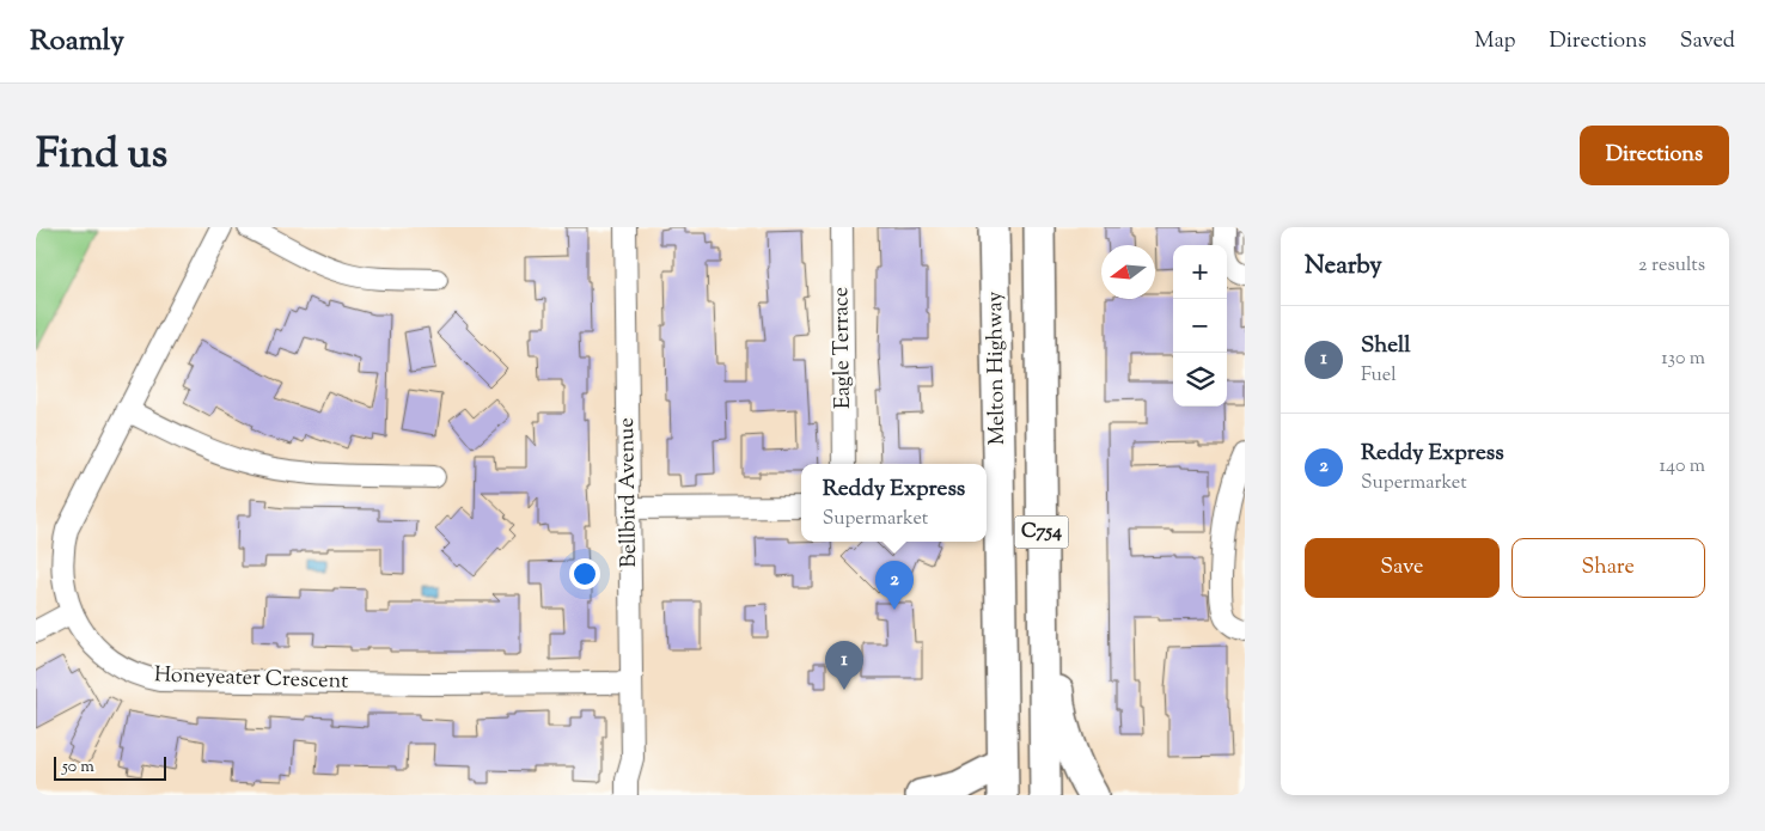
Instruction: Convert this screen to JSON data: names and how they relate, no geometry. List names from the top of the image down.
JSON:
{
  "streets": {
    "highway": ["Melton Highway", "C754"],
    "street": ["Eagle Terrace", "Bellbird Avenue", "Honeyeater Crescent"]
  },
  "crossings": [
    ["Bellbird Avenue", "Honeyeater Crescent"]
  ],
  "scale_bar": "50 m",
  "north": "left",
  "page": {
    "header": "Roamly",
    "nav": ["Map", "Directions", "Saved"],
    "title": "Find us",
    "buttons": [
      "Directions",
      ["Save", "Share"]
    ],
    "heading": ["Nearby", "2 results"],
    "map_buttons": ["+", "−"],
    "list": [
      {
        "mark": "1",
        "name": "Shell",
        "note": "Fuel",
        "value": "130 m"
      },
      {
        "mark": "2",
        "name": "Reddy Express",
        "note": "Supermarket",
        "value": "140 m"
      }
    ],
    "popup": ["Reddy Express", "Supermarket"],
    "pins": ["2", "1"],
    "scale": "50 m"
  }
}
